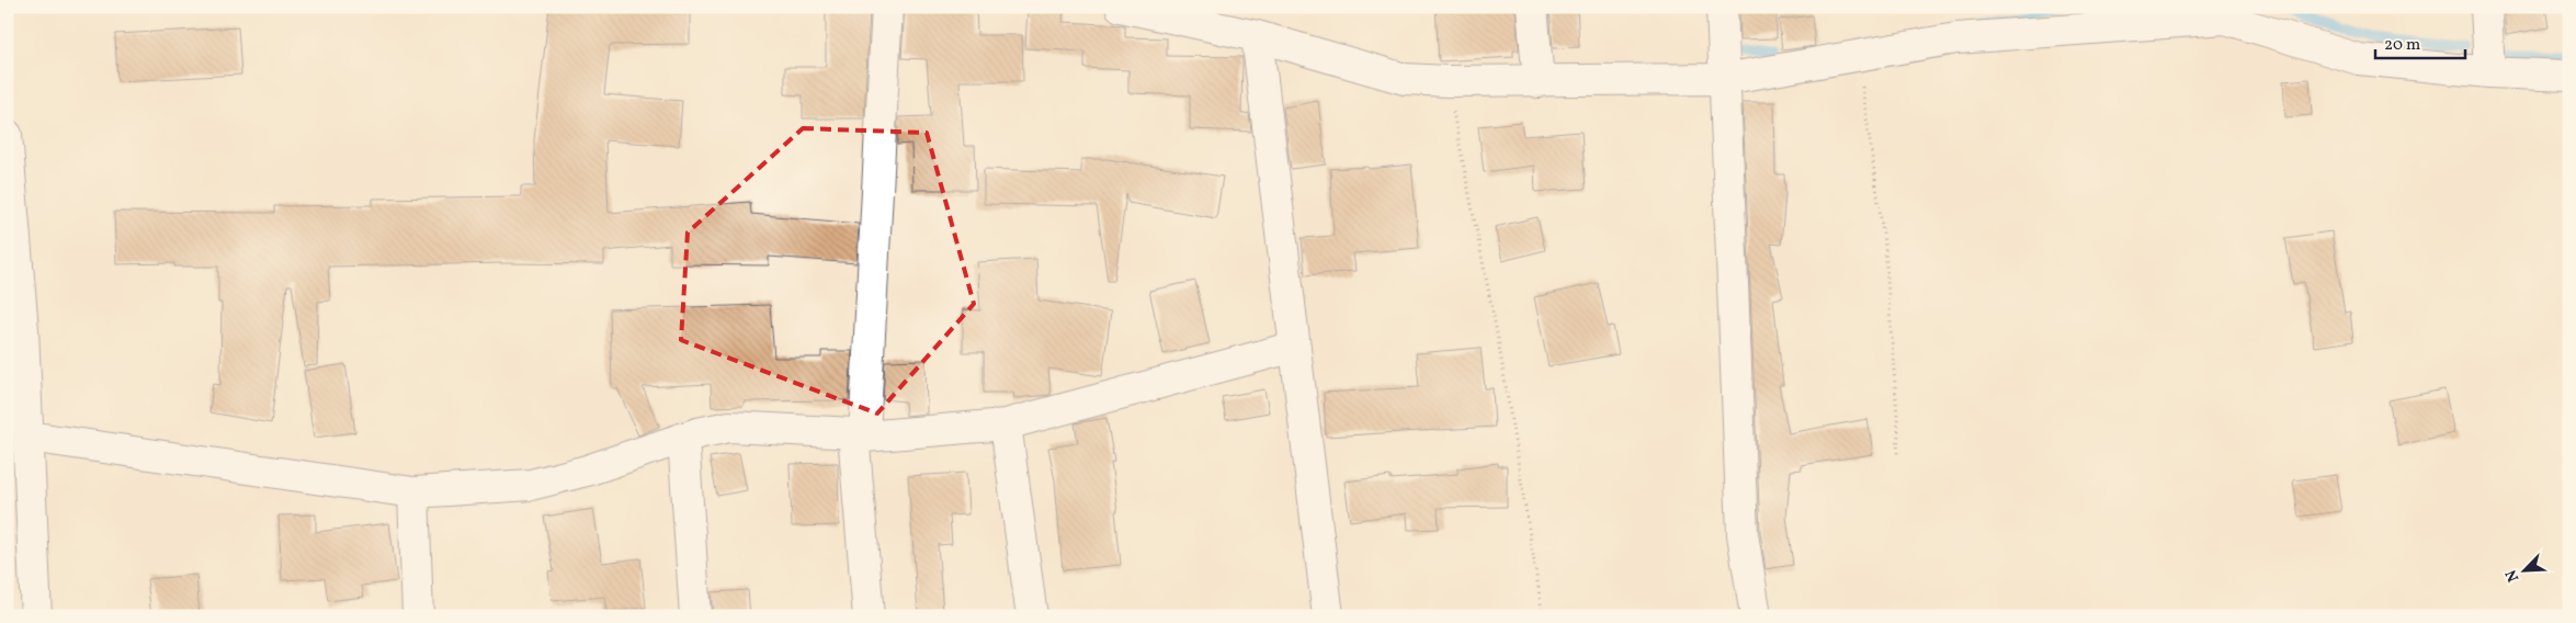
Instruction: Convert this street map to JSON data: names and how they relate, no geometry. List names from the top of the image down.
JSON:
{
  "scale_bar": "20 m",
  "north": "bottom left"
}
